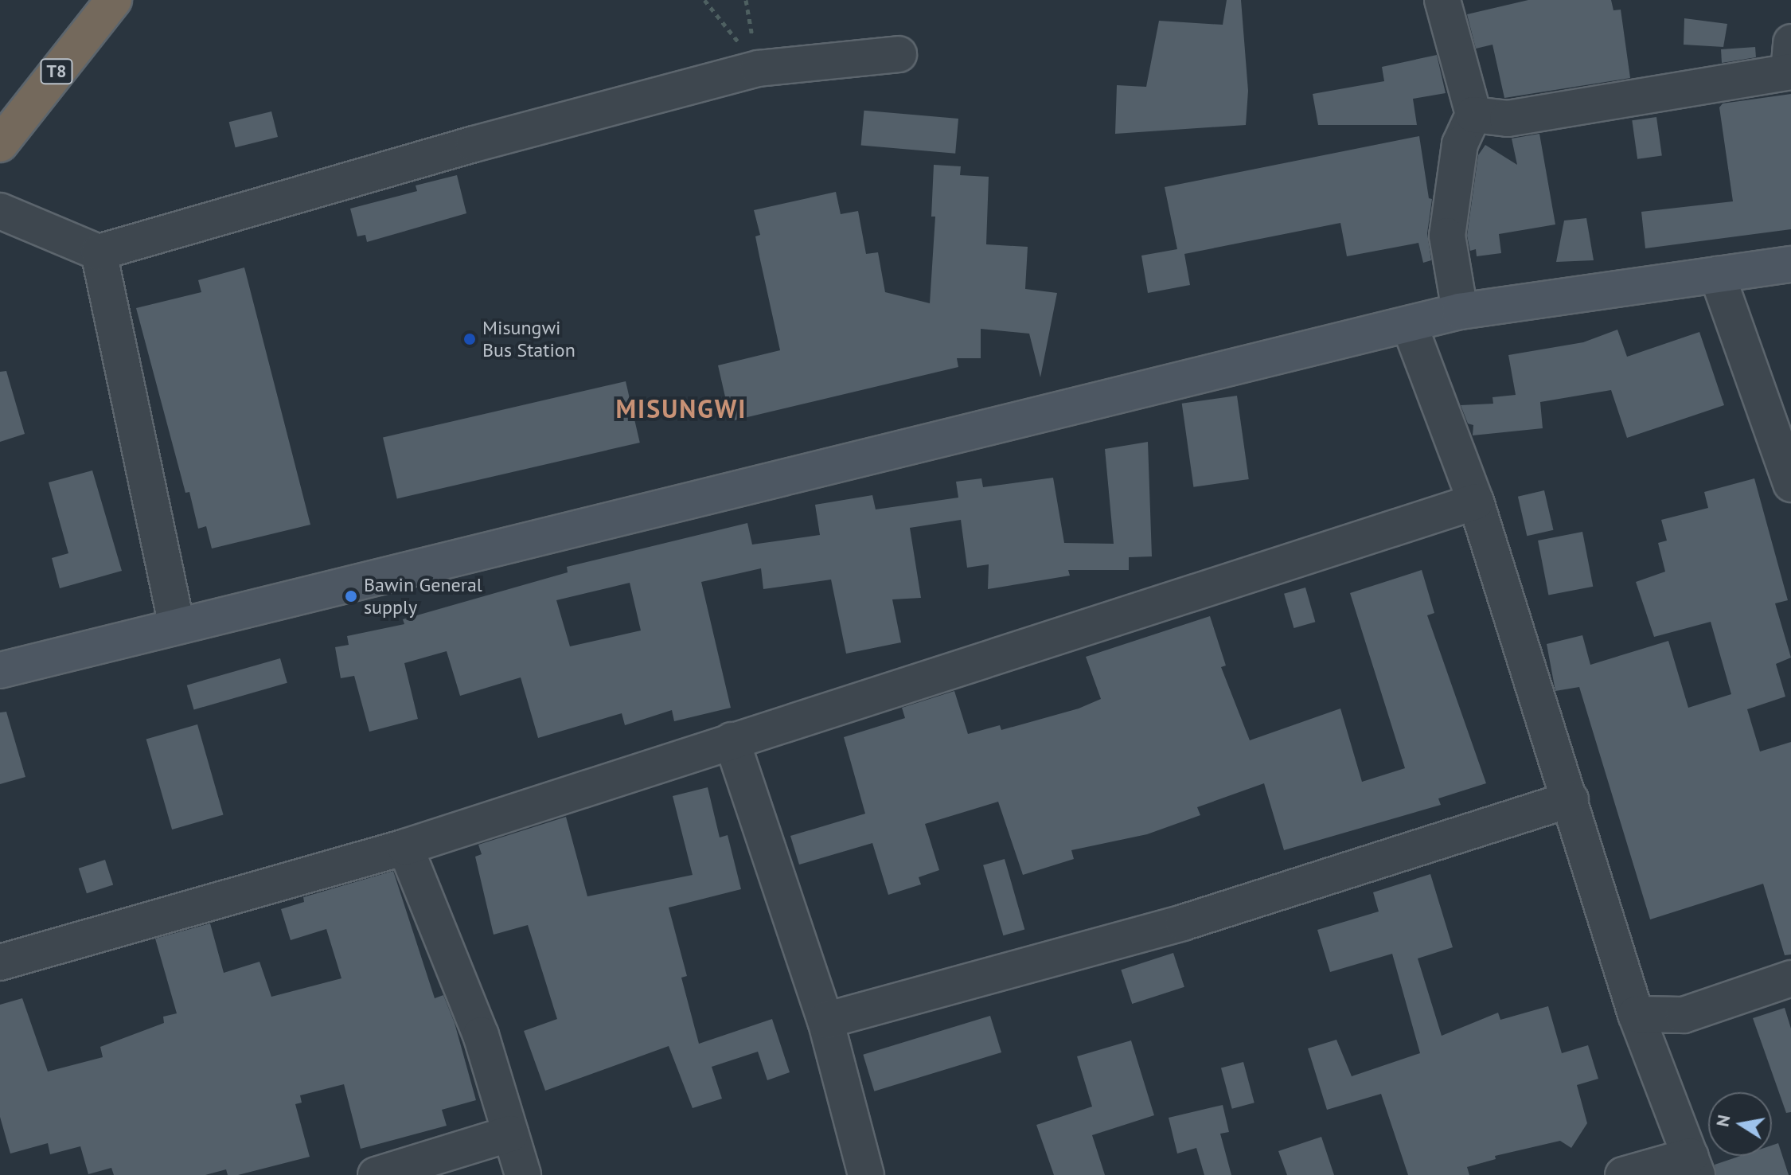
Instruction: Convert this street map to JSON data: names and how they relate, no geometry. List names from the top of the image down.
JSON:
{
  "streets": {
    "highway": ["T8"]
  },
  "districts": ["MISUNGWI"],
  "places": ["Misungwi Bus Station", "Bawin General supply"],
  "north": "left"
}
